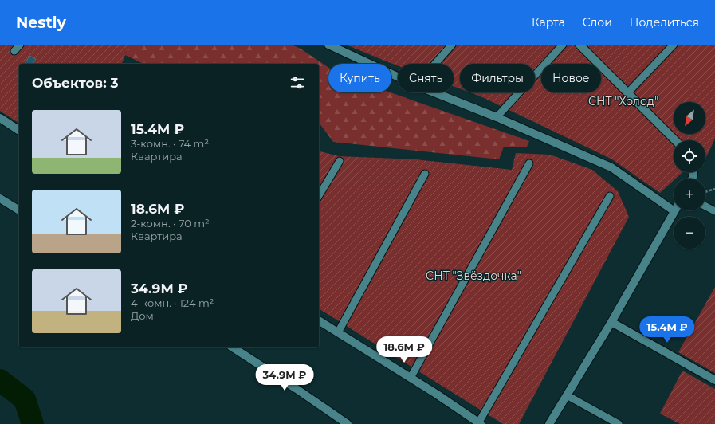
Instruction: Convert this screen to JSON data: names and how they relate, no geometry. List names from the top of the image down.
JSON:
{
  "parks": ["СНТ \"Холод\"", "СНТ \"Звёздочка\""],
  "north": "bottom left",
  "page": {
    "header": "Nestly",
    "nav": ["Карта", "Слои", "Поделиться"],
    "chip": [
      "Купить",
      "Снять",
      "Фильтры",
      "Новое"
    ],
    "heading": "Объектов: 3",
    "map_buttons": ["+", "−"],
    "list": [
      {
        "name": "15.4M ₽",
        "note": "3-комн. · 74 m² · Квартира"
      },
      {
        "name": "18.6M ₽",
        "note": "2-комн. · 70 m² · Квартира"
      },
      {
        "name": "34.9M ₽",
        "note": "4-комн. · 124 m² · Дом"
      }
    ],
    "price": ["15.4M ₽", "18.6M ₽", "34.9M ₽"]
  }
}
